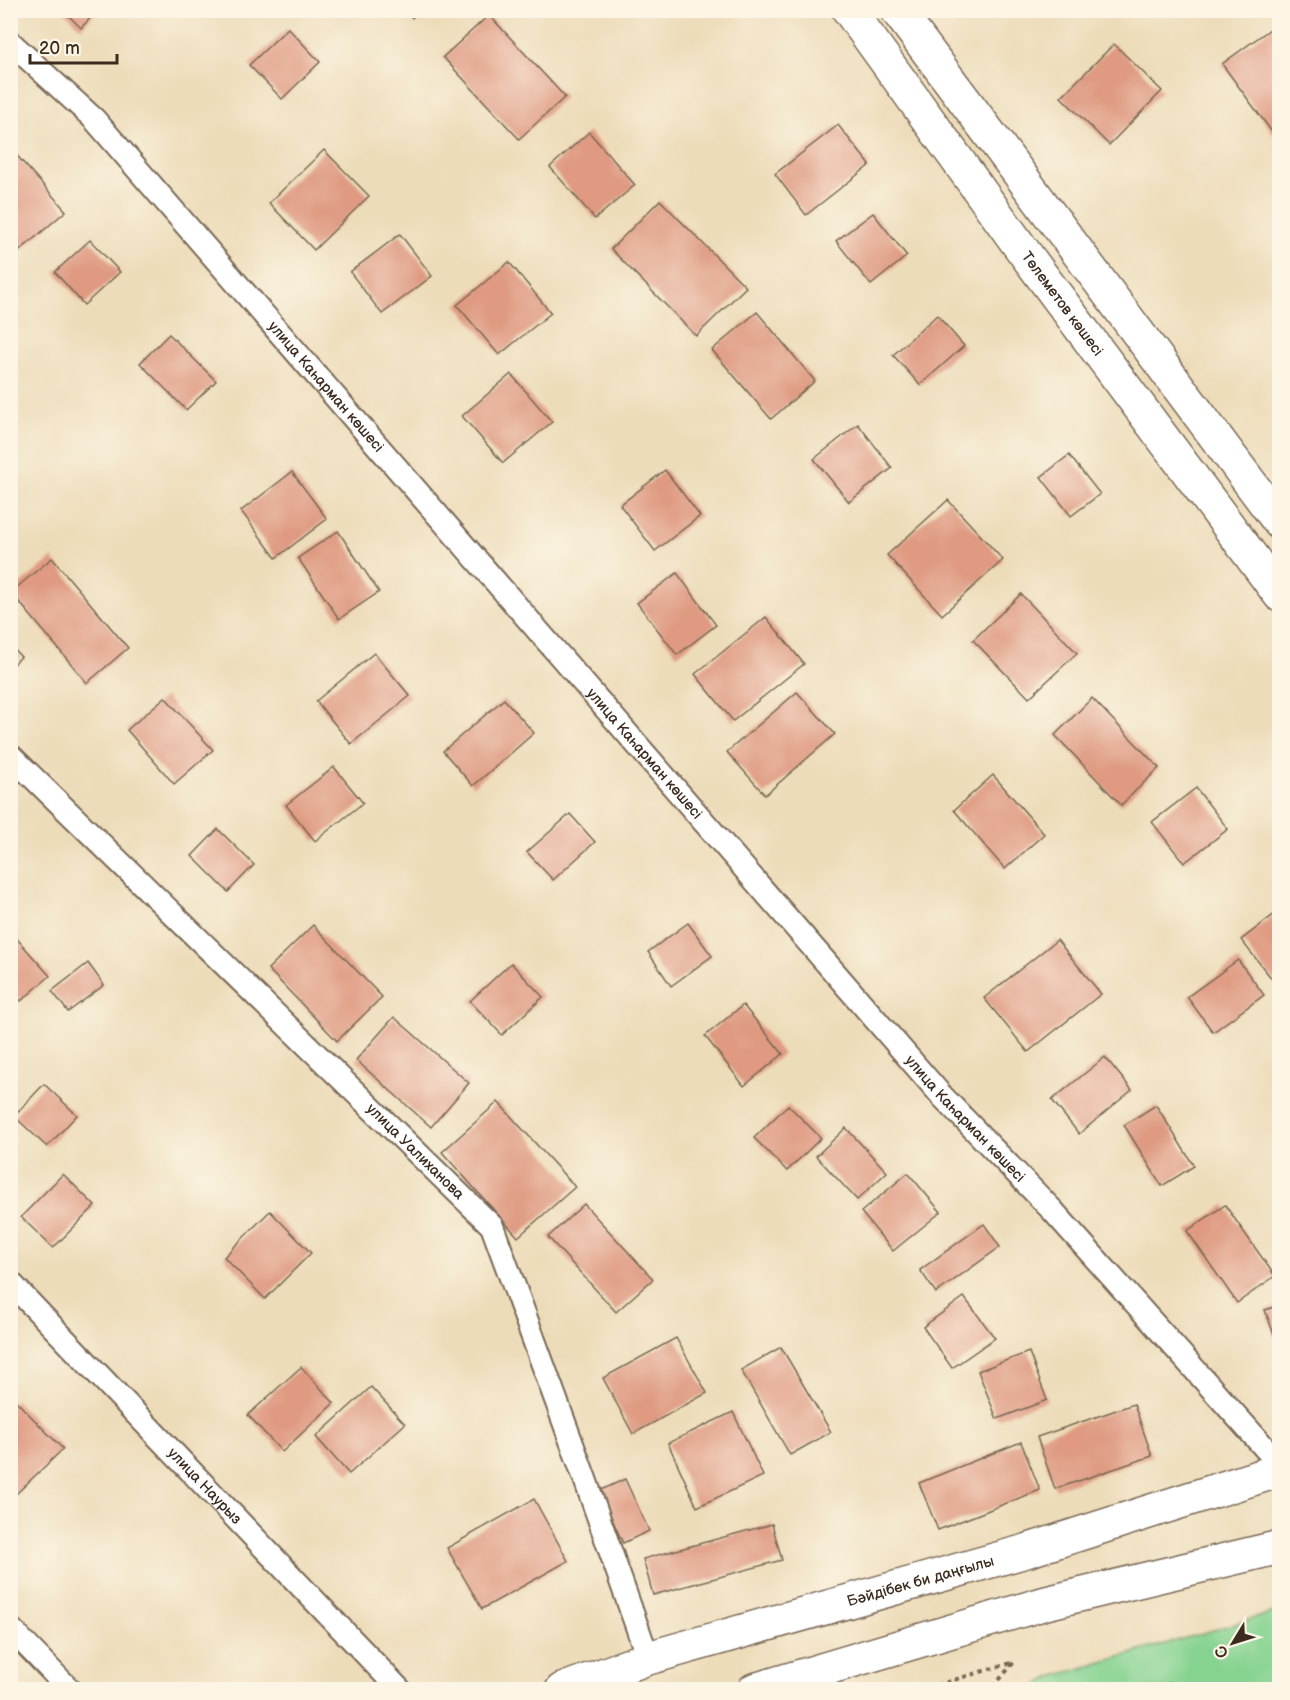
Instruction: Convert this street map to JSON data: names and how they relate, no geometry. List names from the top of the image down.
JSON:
{
  "streets": {
    "main road": ["Төлеметов көшесі", "Бәйдібек би даңғылы"],
    "street": ["улица Каһарман көшесі", "улица Уалиханова", "улица Наурыз"]
  },
  "crossings": [
    ["улица Уалиханова", "Бәйдібек би даңғылы"]
  ],
  "scale_bar": "20 m",
  "north": "bottom left"
}
